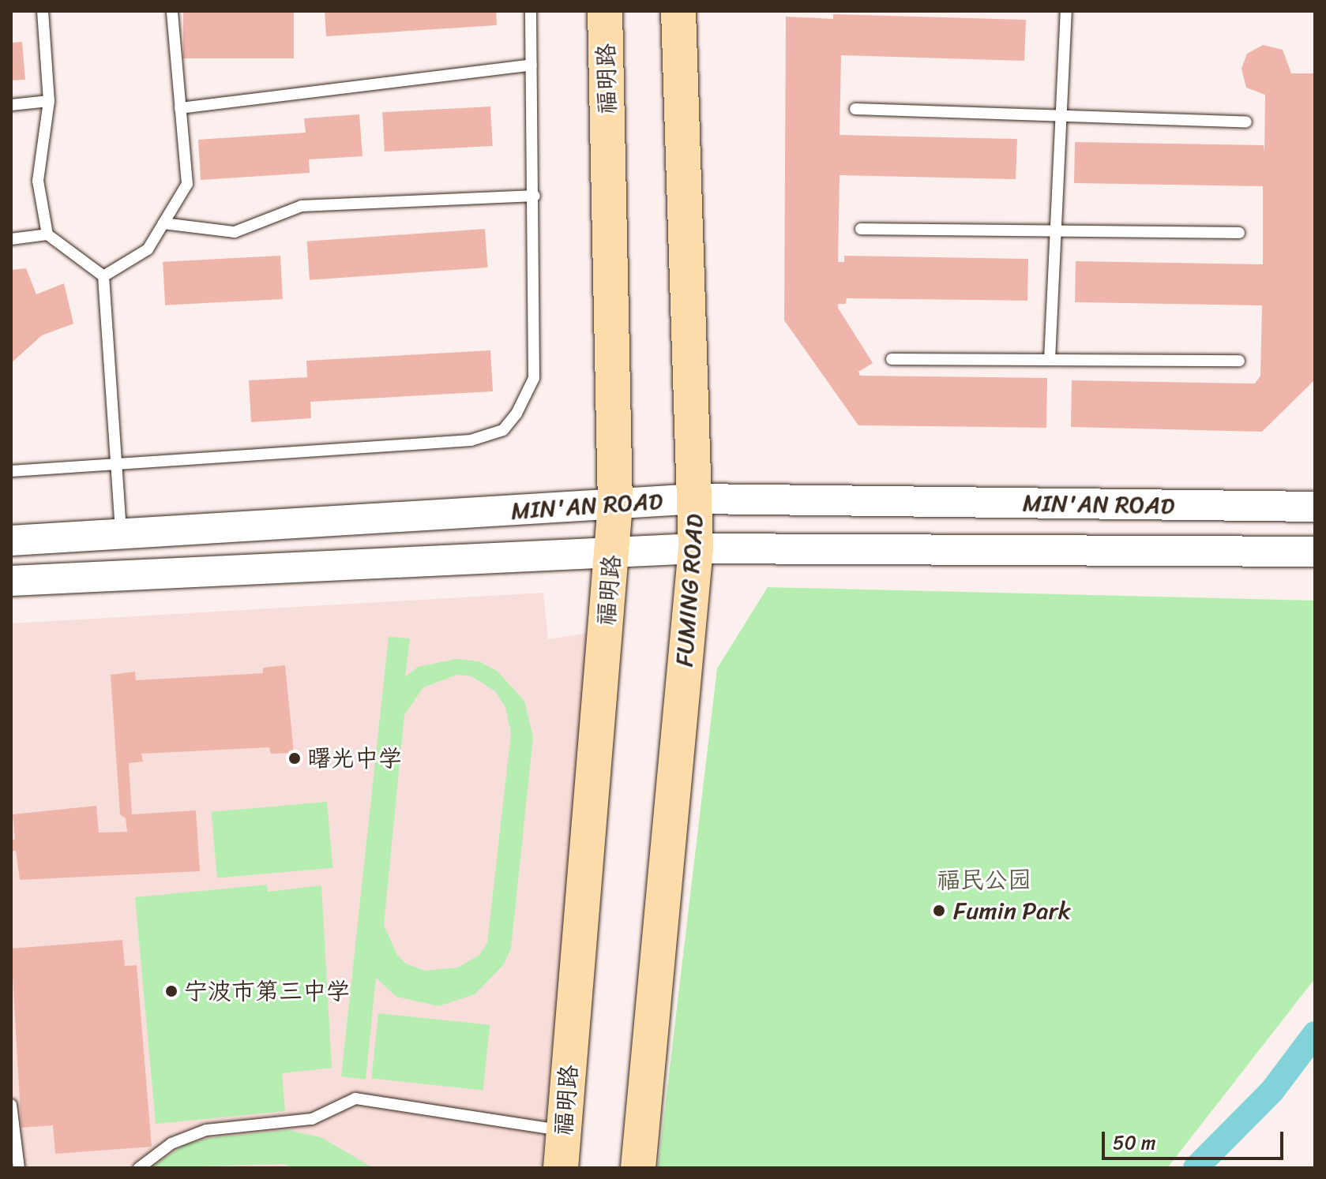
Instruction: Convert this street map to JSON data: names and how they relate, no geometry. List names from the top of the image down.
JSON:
{
  "streets": {
    "main road": ["福明路", "MIN'AN ROAD", "FUMING ROAD"]
  },
  "crossings": [
    ["福明路", "MIN'AN ROAD"],
    ["MIN'AN ROAD", "FUMING ROAD"]
  ],
  "parks": ["福民公园"],
  "places": ["曙光中学", "Fumin Park", "宁波市第三中学"],
  "scale_bar": "50 m"
}
